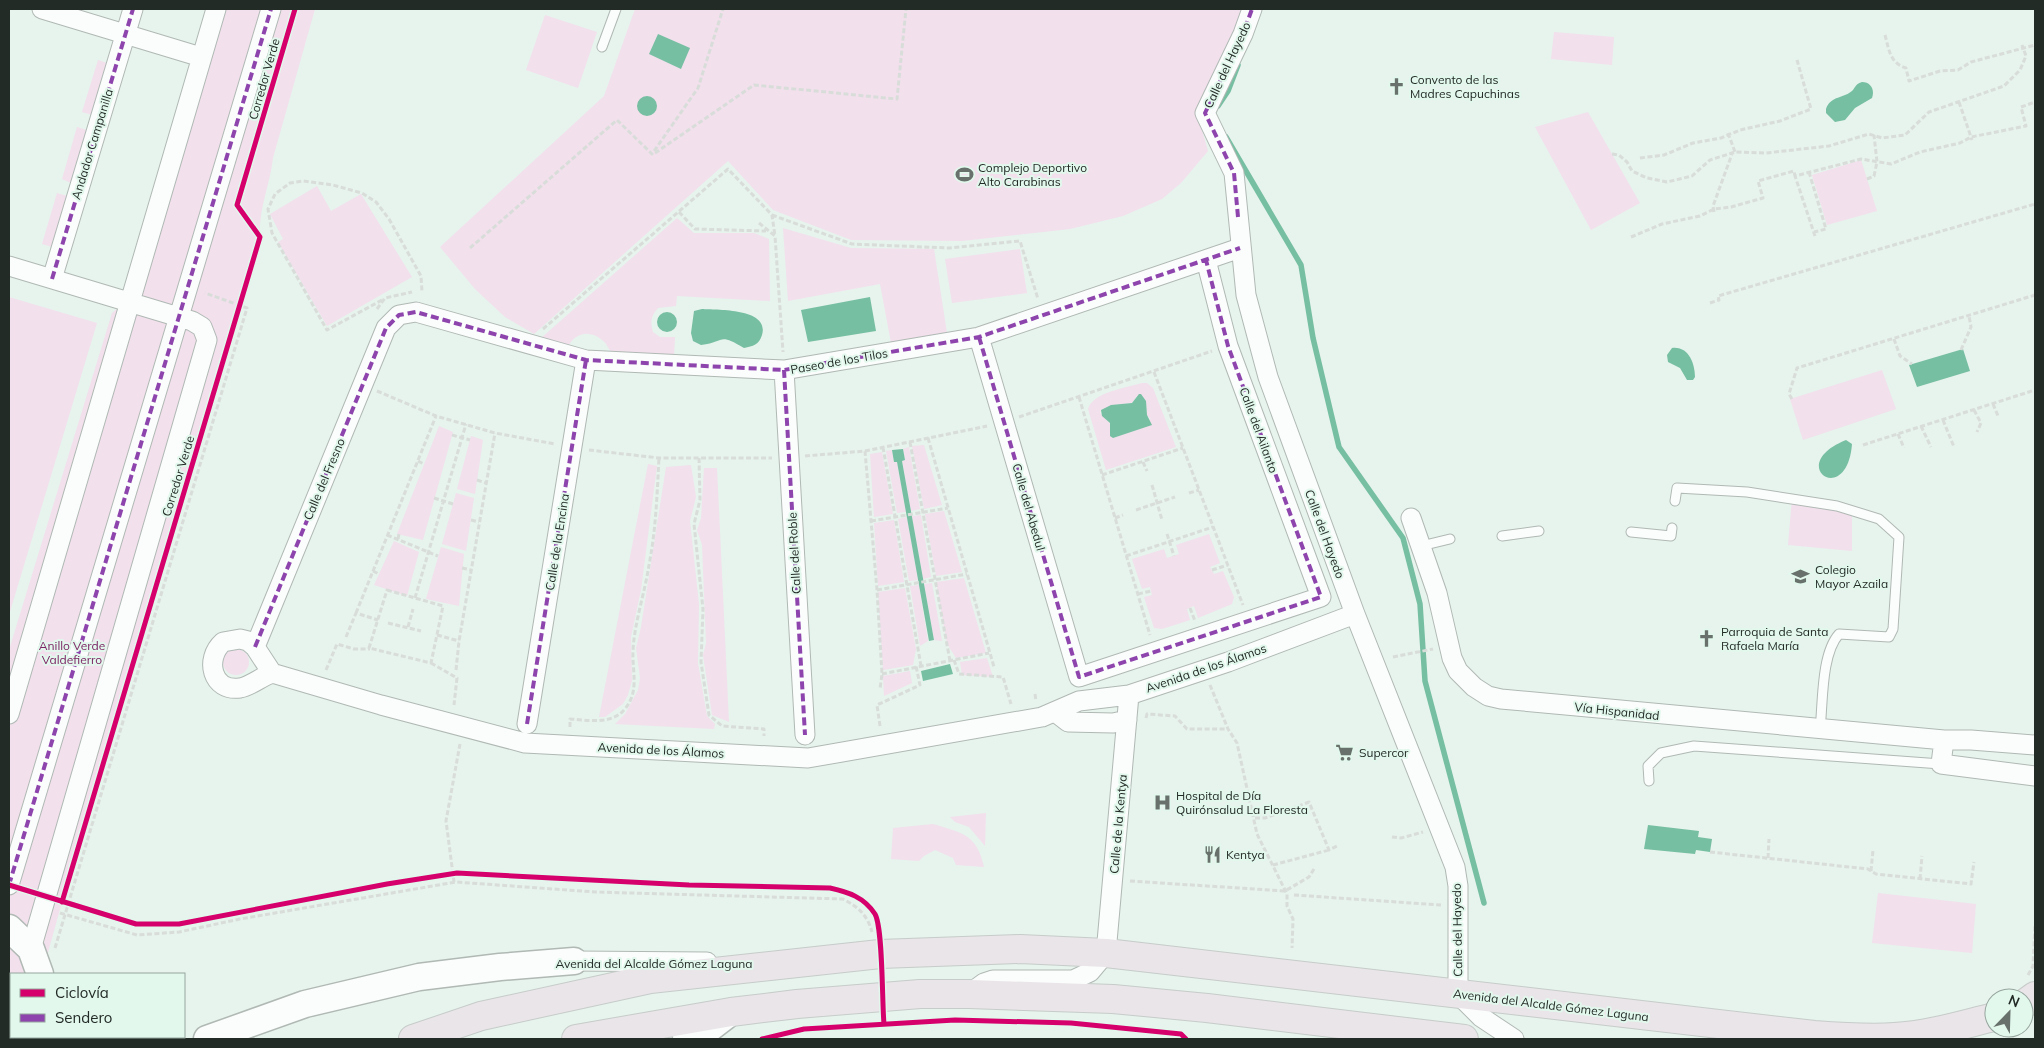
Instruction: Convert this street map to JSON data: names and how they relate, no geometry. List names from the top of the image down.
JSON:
{
  "streets": {
    "main road": ["Avenida del Alcalde Gómez Laguna"],
    "street": [
      "Calle del Hayedo",
      "Corredor Verde",
      "Andador Campanilla",
      "Paseo de los Tilos",
      "Calle del Ailanto",
      "Calle del Fresno",
      "Calle del Abedul",
      "Calle de la Encina",
      "Calle del Roble",
      "Avenida de los Álamos",
      "Vía Hispanidad",
      "Calle de la Kentya"
    ]
  },
  "crossings": [
    ["Calle del Hayedo", "Paseo de los Tilos"],
    ["Calle del Hayedo", "Avenida de los Álamos"],
    ["Calle del Hayedo", "Avenida del Alcalde Gómez Laguna"],
    ["Corredor Verde", "Andador Campanilla"],
    ["Paseo de los Tilos", "Calle del Ailanto"],
    ["Paseo de los Tilos", "Calle del Fresno"],
    ["Paseo de los Tilos", "Calle del Abedul"],
    ["Paseo de los Tilos", "Calle de la Encina"],
    ["Paseo de los Tilos", "Calle del Roble"],
    ["Calle del Ailanto", "Calle del Abedul"],
    ["Calle del Fresno", "Avenida de los Álamos"],
    ["Avenida de los Álamos", "Calle de la Kentya"],
    ["Calle de la Kentya", "Avenida del Alcalde Gómez Laguna"]
  ],
  "parks": ["Anillo Verde Valdefierro"],
  "places": {
    "church": ["Convento de las Madres Capuchinas", "Parroquia de Santa Rafaela María"],
    "sports": ["Complejo Deportivo Alto Carabinas"],
    "school or university": ["Colegio Mayor Azaila"],
    "supermarket": ["Supercor"],
    "hospital": ["Hospital de Día Quirónsalud La Floresta"],
    "restaurant": ["Kentya"]
  },
  "legend": ["Ciclovía", "Sendero"],
  "north": "top right"
}
